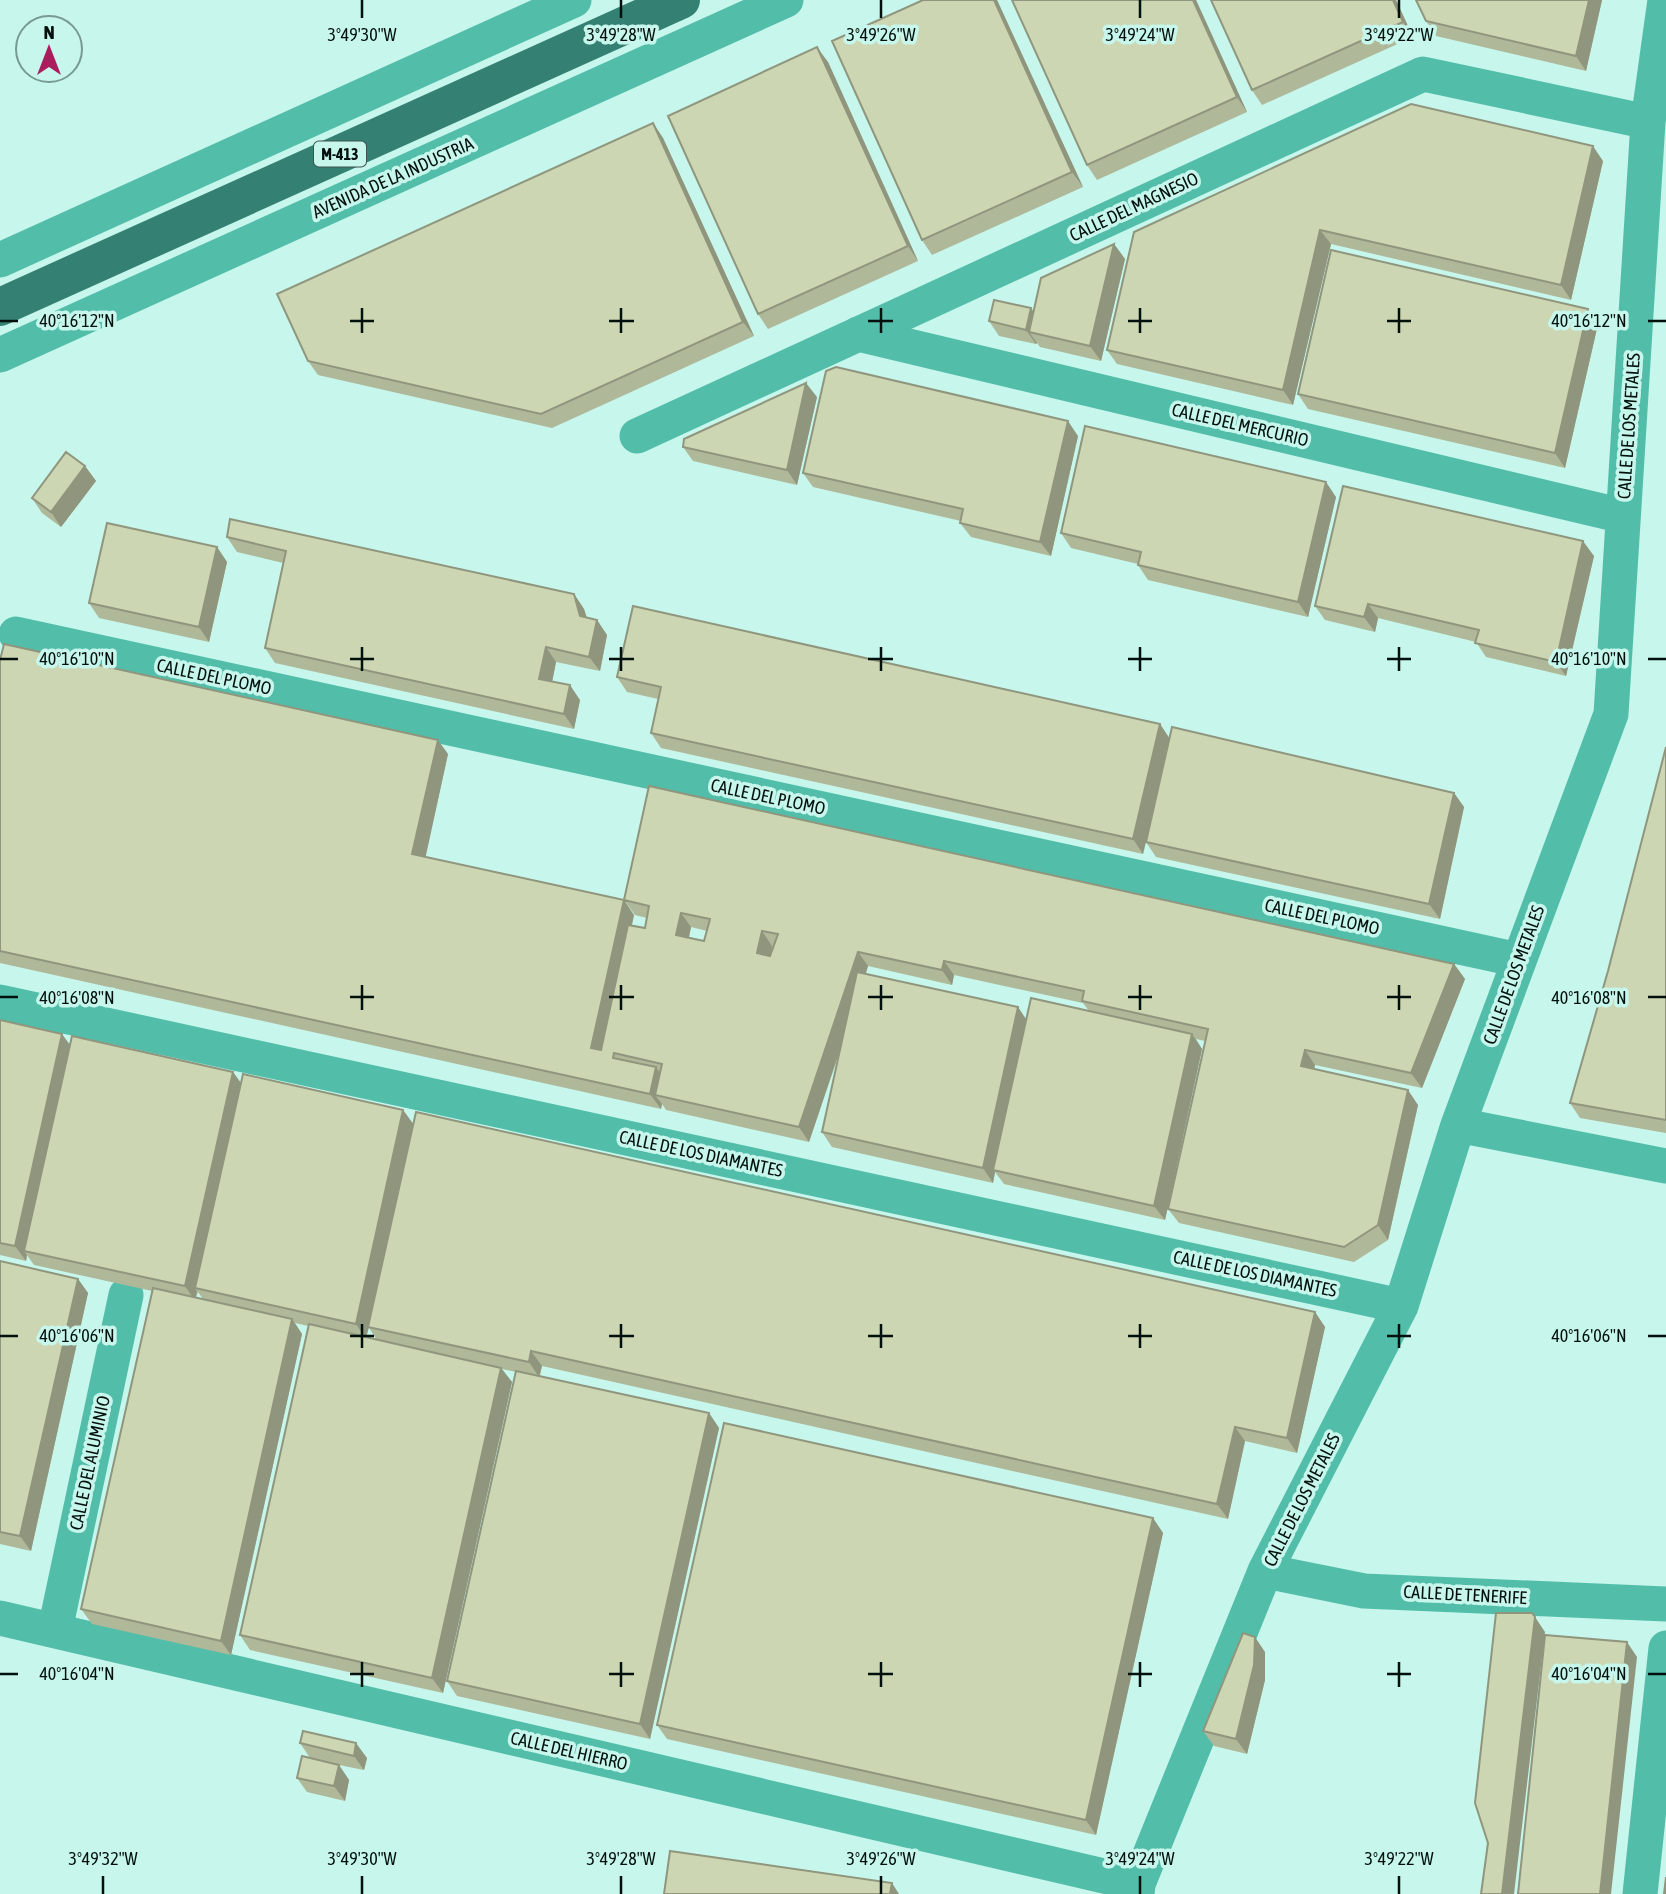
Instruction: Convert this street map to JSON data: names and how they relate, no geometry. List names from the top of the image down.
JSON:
{
  "streets": {
    "main road": ["M-413"],
    "street": [
      "AVENIDA DE LA INDUSTRIA",
      "CALLE DEL MAGNESIO",
      "CALLE DEL MERCURIO",
      "CALLE DE LOS METALES",
      "CALLE DEL PLOMO",
      "CALLE DE LOS DIAMANTES",
      "CALLE DEL ALUMINIO",
      "CALLE DE TENERIFE",
      "CALLE DEL HIERRO"
    ]
  },
  "crossings": [
    ["CALLE DEL MAGNESIO", "CALLE DEL MERCURIO"],
    ["CALLE DEL MAGNESIO", "CALLE DE LOS METALES"],
    ["CALLE DEL MERCURIO", "CALLE DE LOS METALES"],
    ["CALLE DE LOS METALES", "CALLE DEL PLOMO"],
    ["CALLE DE LOS METALES", "CALLE DE LOS DIAMANTES"],
    ["CALLE DE LOS METALES", "CALLE DE TENERIFE"],
    ["CALLE DE LOS METALES", "CALLE DEL HIERRO"],
    ["CALLE DEL ALUMINIO", "CALLE DEL HIERRO"]
  ],
  "north": "top",
  "coordinates": [
    "3°49'30\"W",
    "3°49'28\"W",
    "3°49'26\"W",
    "3°49'24\"W",
    "3°49'22\"W",
    "40°16'12\"N",
    "40°16'10\"N",
    "40°16'08\"N",
    "40°16'06\"N",
    "40°16'04\"N",
    "3°49'32\"W"
  ]
}
